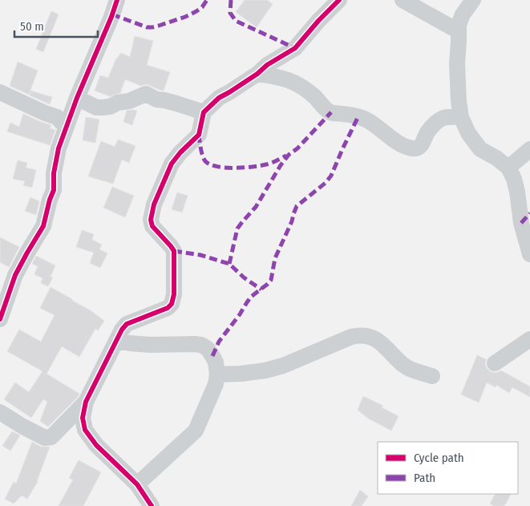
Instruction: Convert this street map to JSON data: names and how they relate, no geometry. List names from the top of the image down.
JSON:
{
  "legend": ["Cycle path", "Path"],
  "scale_bar": "50 m"
}
